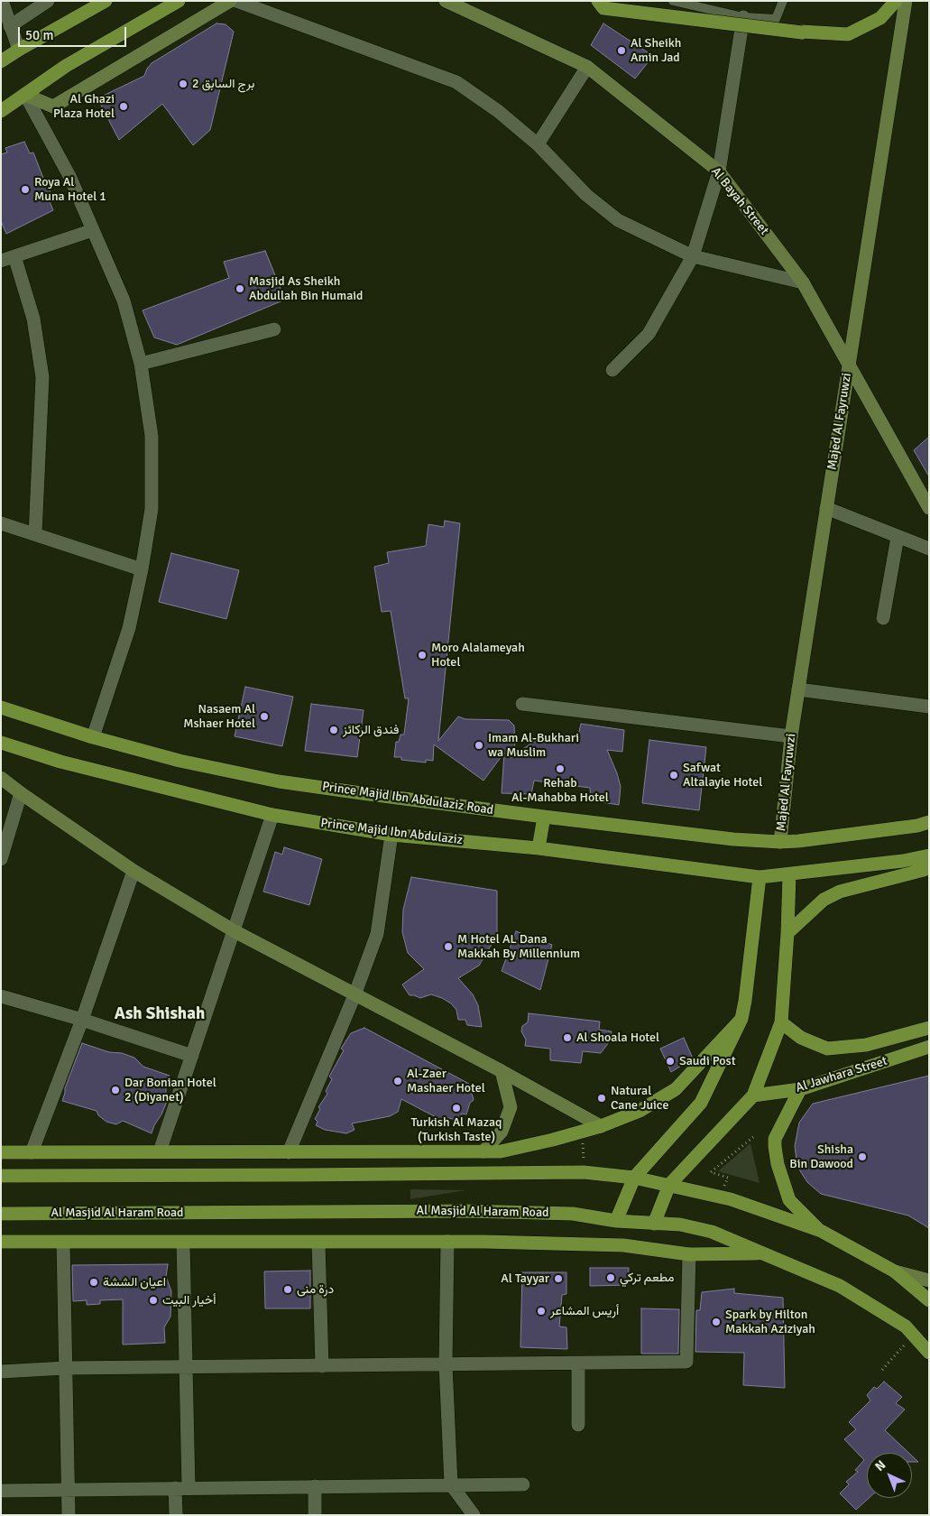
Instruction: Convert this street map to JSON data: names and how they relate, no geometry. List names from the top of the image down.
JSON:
{
  "streets": {
    "main road": [
      "Prince Majid Ibn Abdulaziz Road",
      "Prince Majid Ibn Abdulaziz",
      "Al Jawhara Street",
      "Al Masjid Al Haram Road"
    ],
    "street": ["Al Bayah Street", "Majed Al Fayruwzi"]
  },
  "crossings": [
    ["Al Bayah Street", "Majed Al Fayruwzi"],
    ["Majed Al Fayruwzi", "Prince Majid Ibn Abdulaziz Road"]
  ],
  "districts": ["Ash Shishah"],
  "places": [
    "Al Sheikh Amin Jad",
    "برج السابق 2",
    "Al Ghazi Plaza Hotel",
    "Roya Al Muna Hotel 1",
    "Masjid As Sheikh Abdullah Bin Humaid",
    "Moro Alalameyah Hotel",
    "Nasaem Al Mshaer Hotel",
    "فندق الركائز",
    "Imam Al-Bukhari wa Muslim",
    "Rehab Al-Mahabba Hotel",
    "Safwat Altalayie Hotel",
    "M Hotel AL Dana Makkah By Millennium",
    "Al Shoala Hotel",
    "Saudi Post",
    "Al-Zaer Mashaer Hotel",
    "Dar Bonian Hotel 2 (Diyanet)",
    "Natural Cane Juice",
    "Turkish Al Mazaq (Turkish Taste)",
    "Shisha Bin Dawood",
    "مطعم تركي",
    "Al Tayyar",
    "اعيان الششة",
    "درة منى",
    "أخيار البيت",
    "أريس المشاعر",
    "Spark by Hilton Makkah Aziziyah"
  ],
  "scale_bar": "50 m",
  "north": "top left"
}
